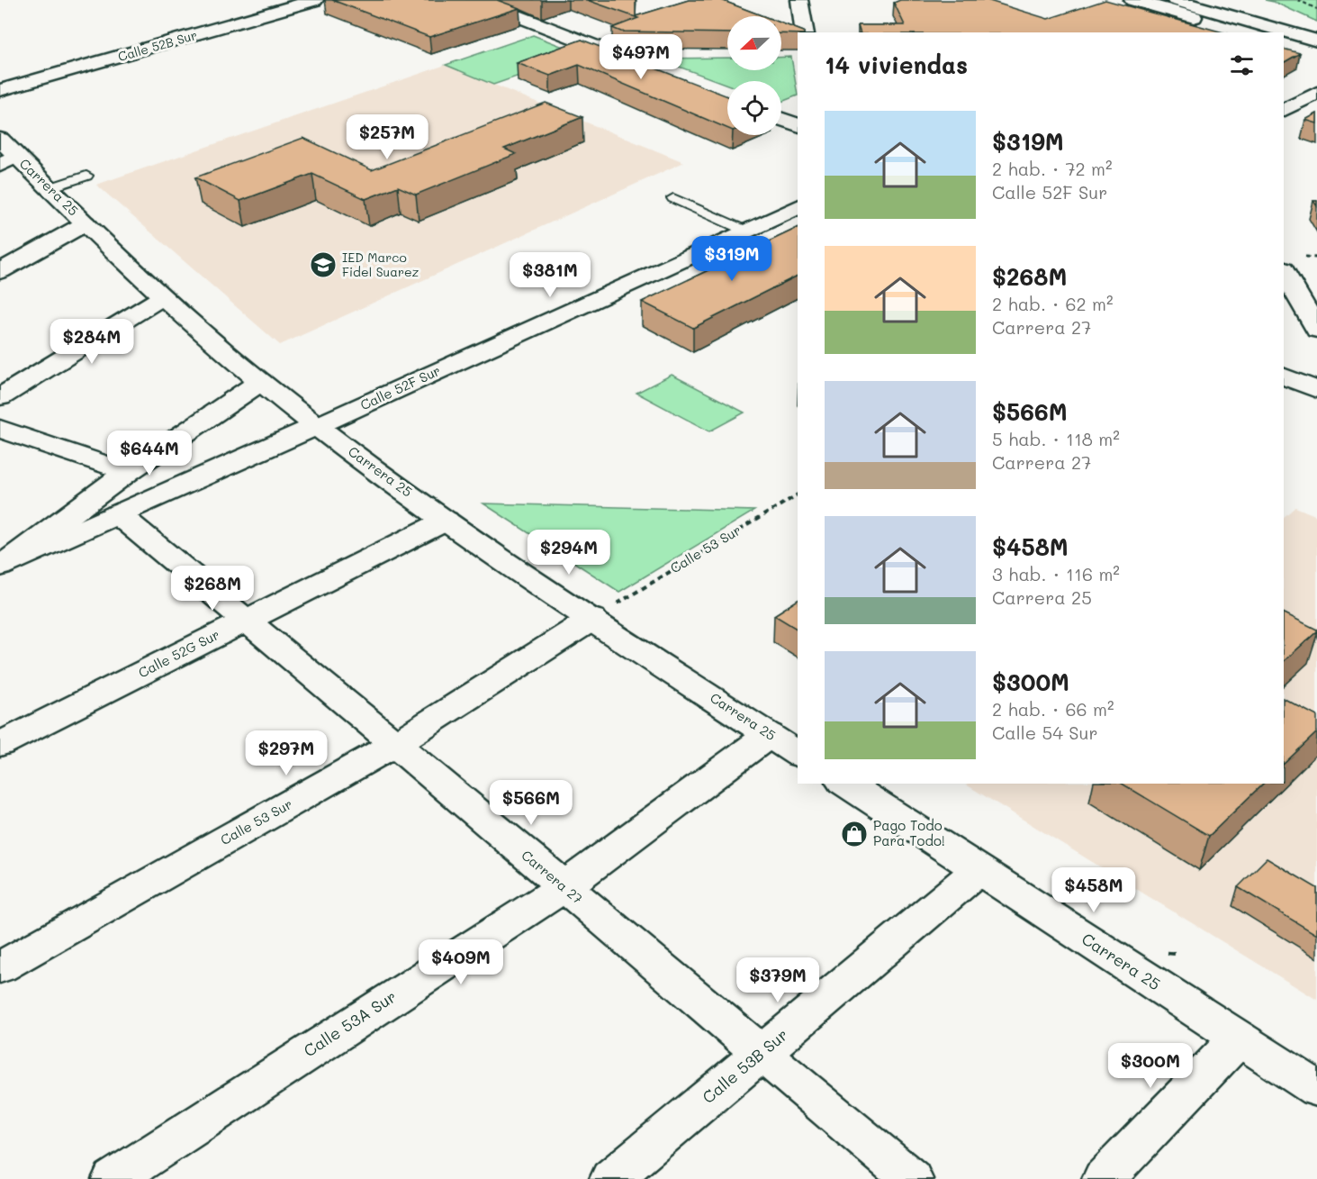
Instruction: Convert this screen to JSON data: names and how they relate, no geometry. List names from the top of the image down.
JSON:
{
  "streets": {
    "street": [
      "Calle 52B Sur",
      "Carrera 25",
      "Calle 52F Sur",
      "Calle 53 Sur",
      "Calle 52G Sur",
      "Carrera 27",
      "Calle 53A Sur",
      "Calle 53B Sur"
    ]
  },
  "crossings": [
    ["Carrera 25", "Calle 52F Sur"],
    ["Carrera 25", "Calle 53 Sur"],
    ["Carrera 25", "Calle 52G Sur"],
    ["Carrera 25", "Calle 53A Sur"],
    ["Carrera 25", "Calle 53B Sur"],
    ["Calle 52F Sur", "Carrera 27"],
    ["Calle 53 Sur", "Carrera 27"],
    ["Calle 52G Sur", "Carrera 27"],
    ["Carrera 27", "Calle 53A Sur"],
    ["Carrera 27", "Calle 53B Sur"]
  ],
  "places": {
    "school or university": ["IED Marco Fidel Suarez"],
    "shop": ["Pago Todo Para Todo!"]
  },
  "north": "left",
  "page": {
    "heading": "14 viviendas",
    "price": [
      "$497M",
      "$257M",
      "$319M",
      "$381M",
      "$284M",
      "$644M",
      "$294M",
      "$268M",
      "$297M",
      "$566M",
      "$458M",
      "$409M",
      "$379M",
      "$300M"
    ],
    "list": [
      {
        "name": "$319M",
        "note": "2 hab. · 72 m² · Calle 52F Sur"
      },
      {
        "name": "$268M",
        "note": "2 hab. · 62 m² · Carrera 27"
      },
      {
        "name": "$566M",
        "note": "5 hab. · 118 m² · Carrera 27"
      },
      {
        "name": "$458M",
        "note": "3 hab. · 116 m² · Carrera 25"
      },
      {
        "name": "$300M",
        "note": "2 hab. · 66 m² · Calle 54 Sur"
      }
    ]
  }
}
